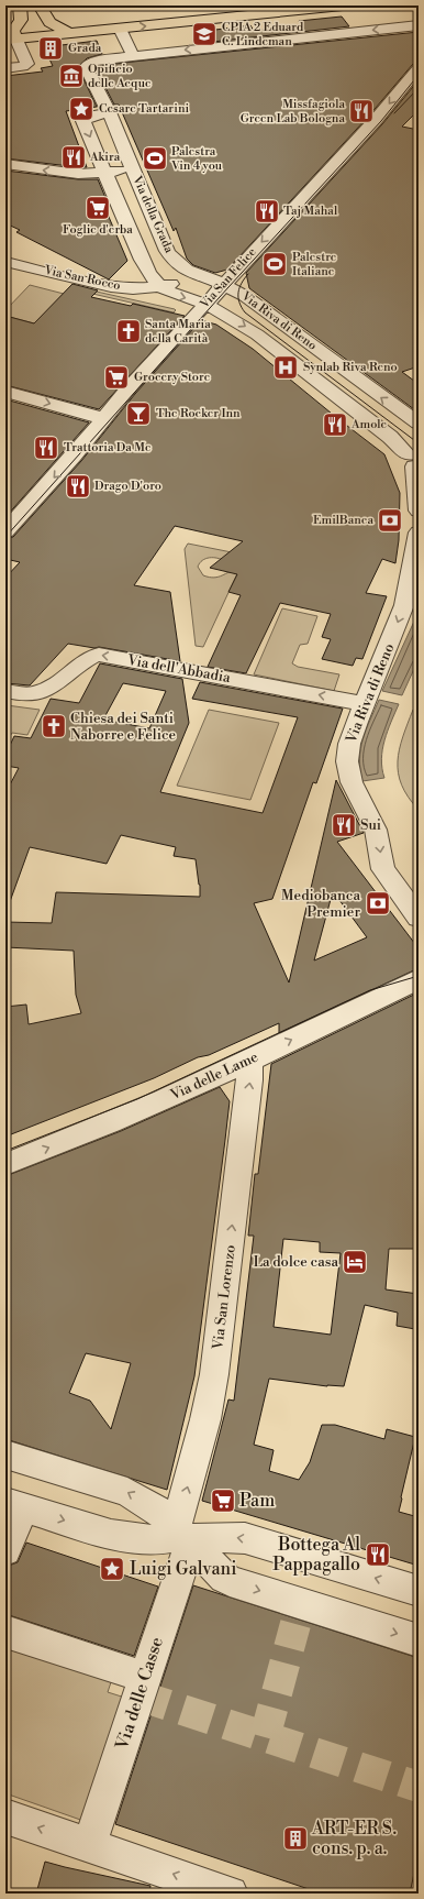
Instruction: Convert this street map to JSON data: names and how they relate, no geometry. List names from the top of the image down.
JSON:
{
  "streets": {
    "street": [
      "Via della Grada",
      "Via San Rocco",
      "Via San Felice",
      "Via Riva di Reno",
      "Via dell'Abbadia",
      "Via delle Lame",
      "Via San Lorenzo",
      "Via delle Casse"
    ]
  },
  "crossings": [
    ["Via della Grada", "Via San Rocco"],
    ["Via della Grada", "Via San Felice"],
    ["Via della Grada", "Via Riva di Reno"],
    ["Via San Felice", "Via Riva di Reno"],
    ["Via Riva di Reno", "Via dell'Abbadia"],
    ["Via delle Lame", "Via San Lorenzo"],
    ["Via San Lorenzo", "Via delle Casse"]
  ],
  "one_way": [
    "Via San Felice",
    "Via dell'Abbadia",
    "Via delle Lame",
    "Via San Lorenzo"
  ],
  "places": {
    "school or university": ["CPIA 2 Eduard C. Lindeman"],
    "building": ["Grada", "ART-ER S. cons. p. a."],
    "museum": ["Opificio delle Acque"],
    "place": ["Cesare Tartarini", "Luigi Galvani"],
    "restaurant": [
      "Missfagiola Green Lab Bologna",
      "Akira",
      "Taj Mahal",
      "Amole",
      "Trattoria Da Me",
      "Drago D'oro",
      "Sui",
      "Bottega Al Pappagallo"
    ],
    "sports": ["Palestra Vin 4 you", "Palestre Italiane"],
    "supermarket": ["Foglie d'erba", "Grocery Store", "Pam"],
    "church": ["Santa Maria della Carità", "Chiesa dei Santi Naborre e Felice"],
    "hospital": ["Synlab Riva Reno"],
    "bar": ["The Rocker Inn"],
    "bank": ["EmilBanca", "Mediobanca Premier"],
    "hotel": ["La dolce casa"]
  }
}
